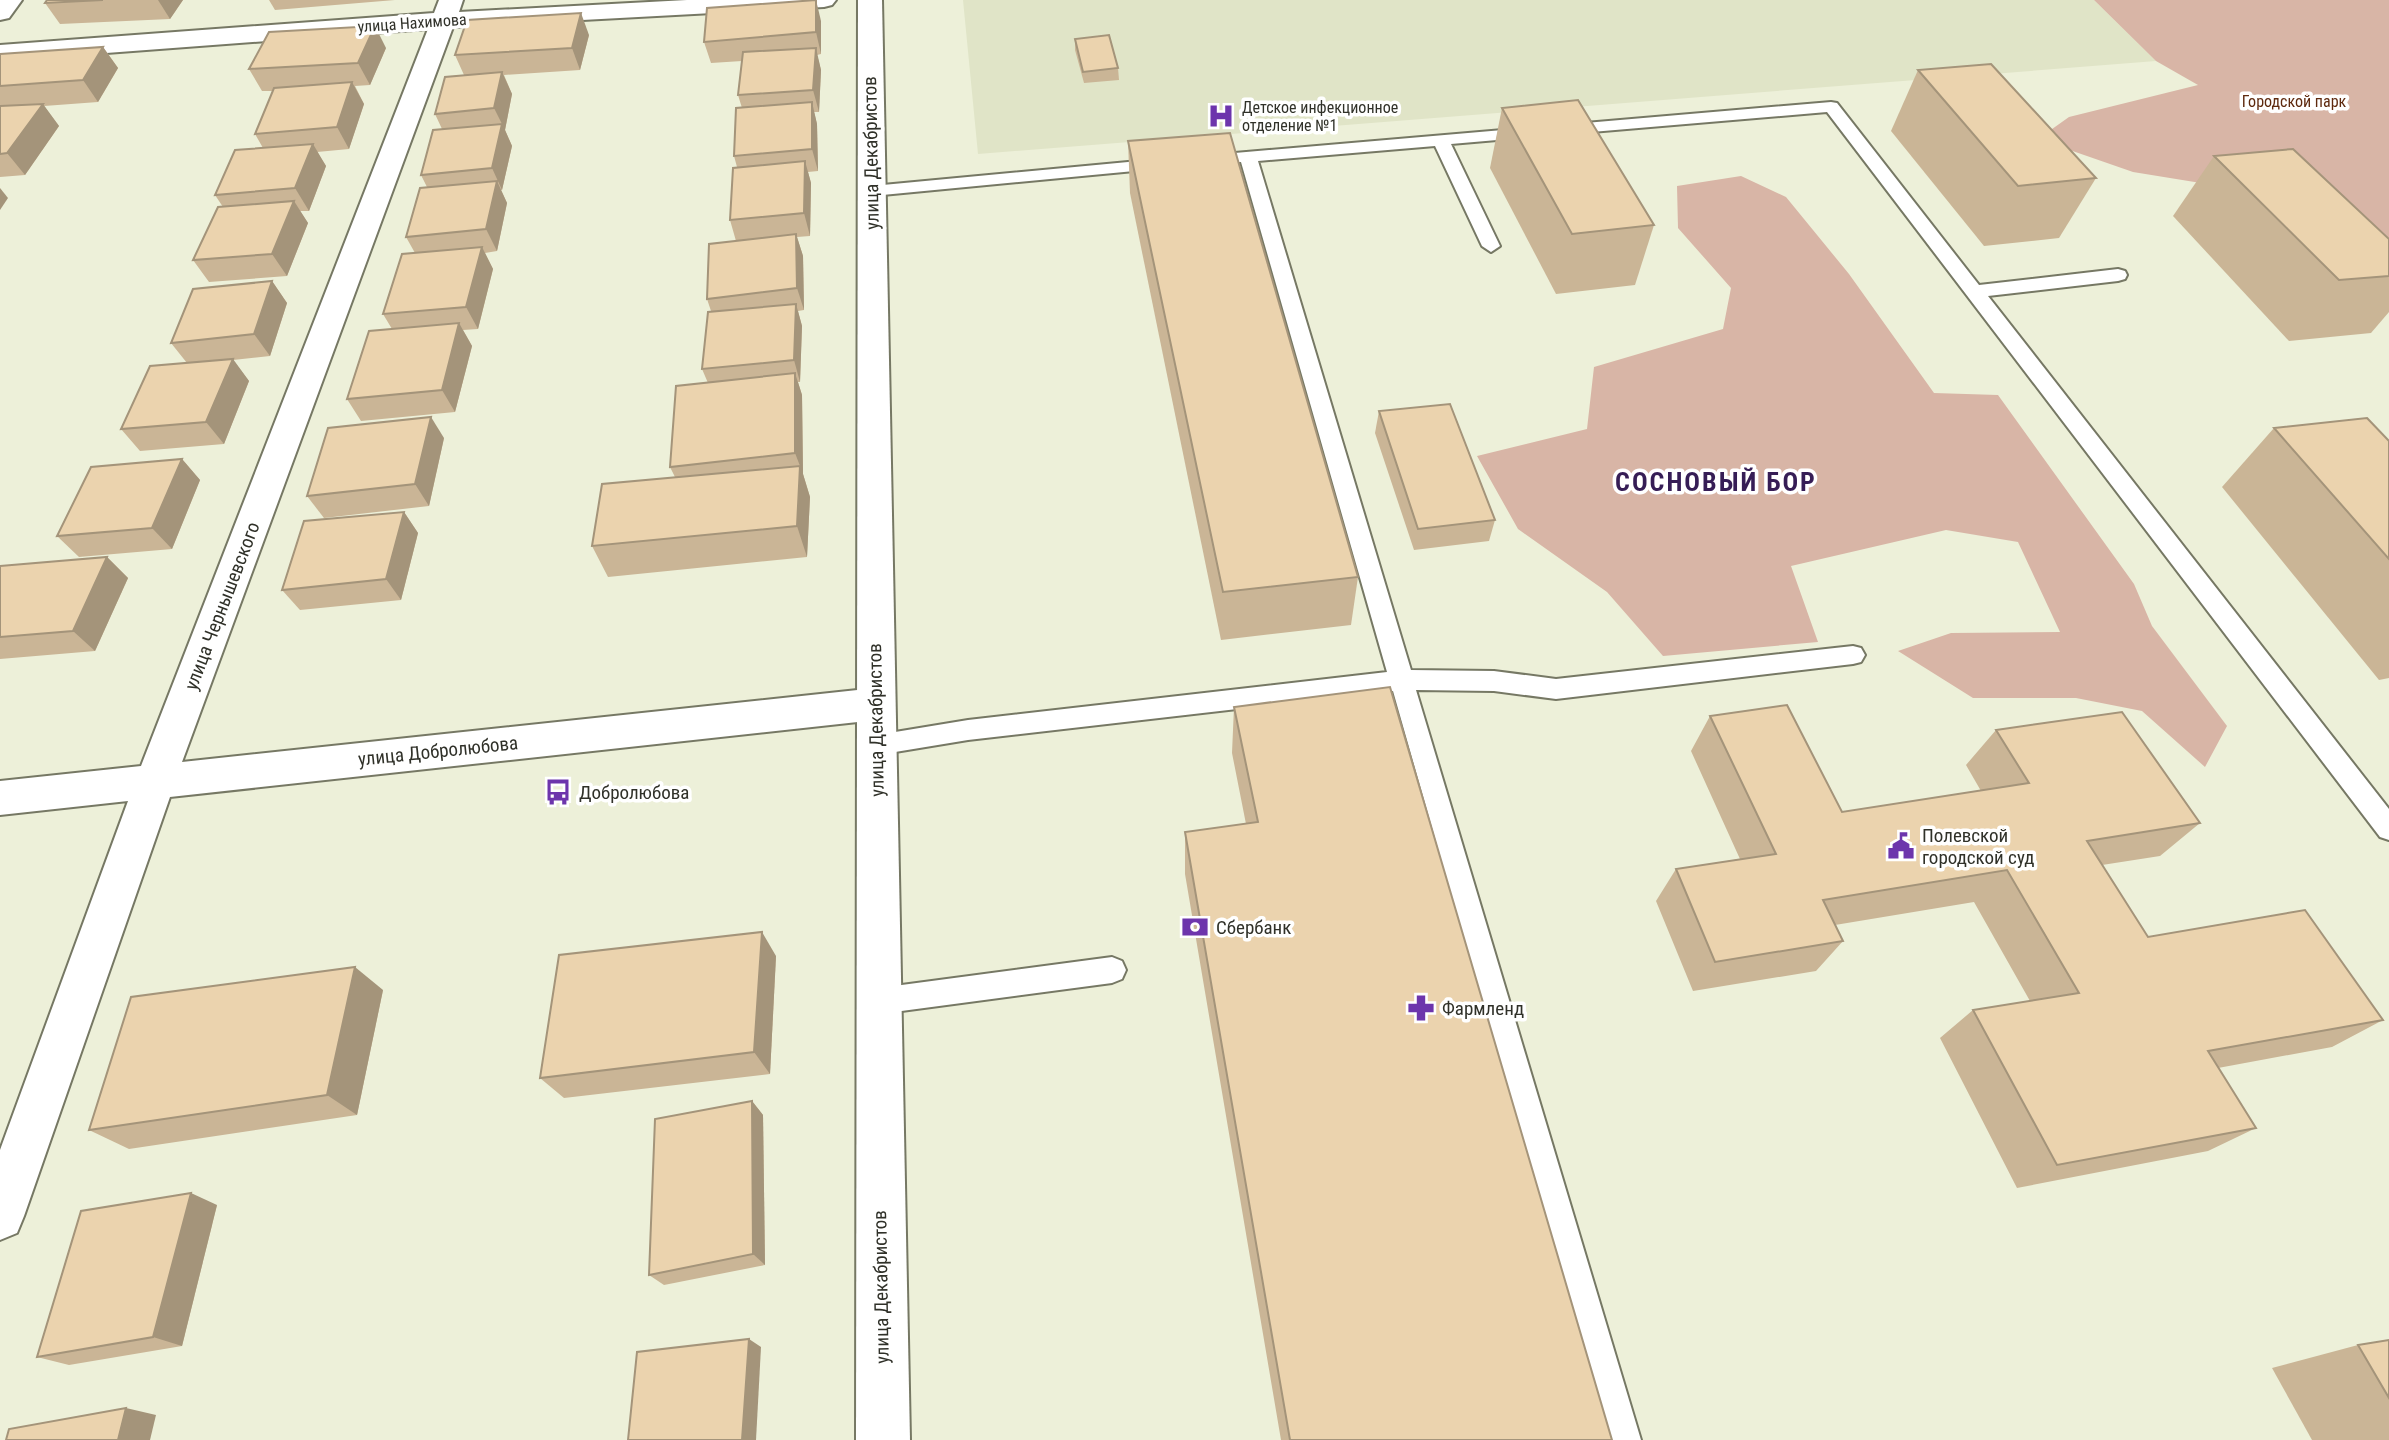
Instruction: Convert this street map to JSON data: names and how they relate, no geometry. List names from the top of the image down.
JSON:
{
  "streets": {
    "street": [
      "улица Нахимова",
      "улица Декабристов",
      "улица Чернышевского",
      "улица Добролюбова"
    ]
  },
  "crossings": [
    ["улица Нахимова", "улица Чернышевского"],
    ["улица Декабристов", "улица Добролюбова"],
    ["улица Чернышевского", "улица Добролюбова"]
  ],
  "districts": ["СОСНОВЫЙ БОР"],
  "parks": ["Городской парк"],
  "places": {
    "hospital": ["Детское инфекционное отделение №1"],
    "bus stop": ["Добролюбова"],
    "public building": ["Полевской городской суд"],
    "bank": ["Сбербанк"],
    "pharmacy": ["Фармленд"]
  }
}
